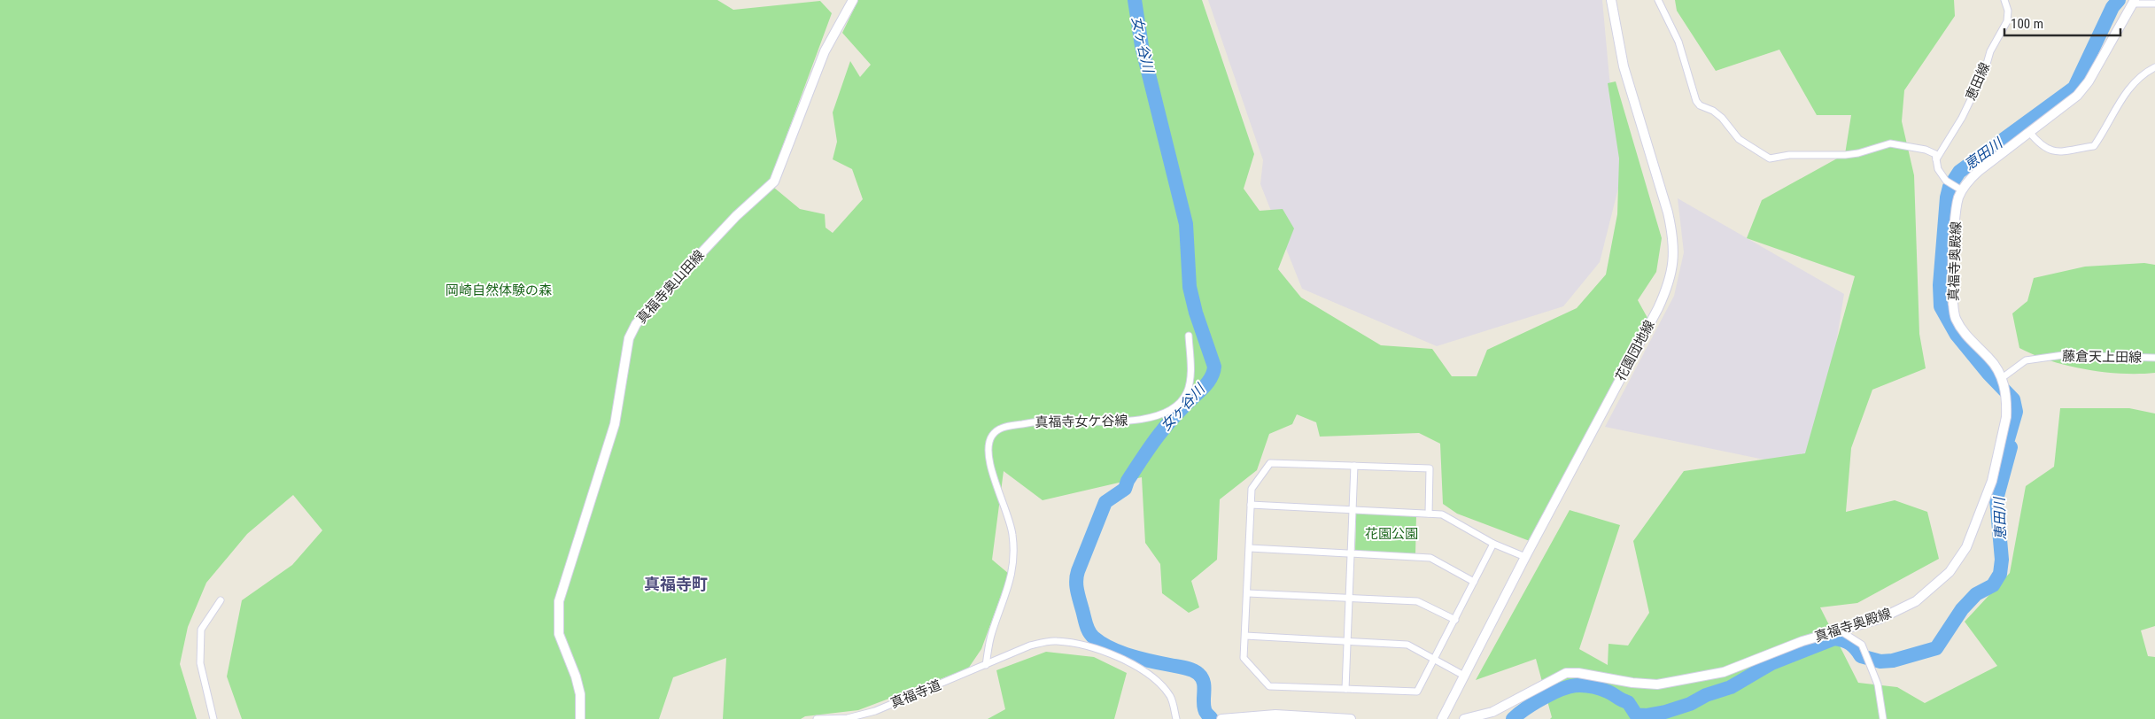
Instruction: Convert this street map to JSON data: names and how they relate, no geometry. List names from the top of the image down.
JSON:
{
  "streets": {
    "street": [
      "恵田線",
      "真福寺奥殿線",
      "真福寺奥山田線",
      "花園団地線",
      "藤倉天上田線",
      "真福寺女ケ谷線",
      "真福寺道"
    ]
  },
  "crossings": [
    ["真福寺奥殿線", "藤倉天上田線"],
    ["真福寺女ケ谷線", "真福寺道"]
  ],
  "districts": ["真福寺町"],
  "water": ["女ヶ谷川", "恵田川"],
  "parks": ["岡崎自然体験の森", "花園公園"],
  "scale_bar": "100 m"
}
